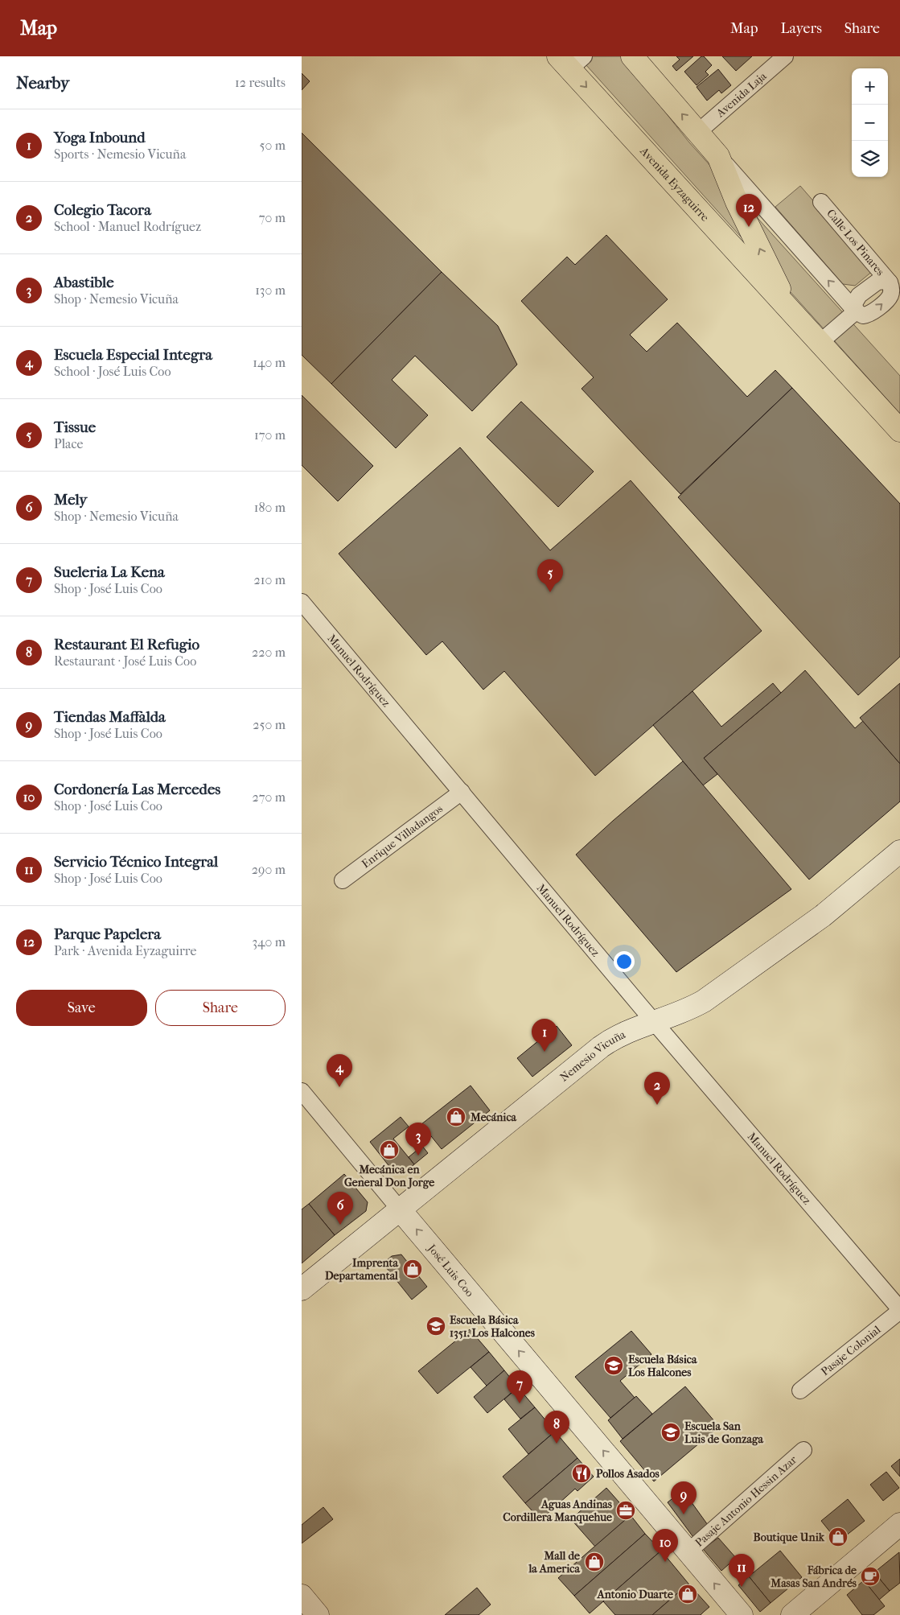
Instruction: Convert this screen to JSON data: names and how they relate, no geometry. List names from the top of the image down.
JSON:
{
  "streets": {
    "main road": ["Avenida Eyzaguirre"],
    "street": [
      "Avenida Laja",
      "Calle Los Pinares",
      "Manuel Rodríguez",
      "Enrique Villadangos",
      "Nemesio Vicuña",
      "José Luis Coo",
      "Pasaje Colonial",
      "Pasaje Antonio Hessin Azar"
    ]
  },
  "crossings": [
    ["Avenida Laja", "Avenida Eyzaguirre"],
    ["Manuel Rodríguez", "Enrique Villadangos"],
    ["Manuel Rodríguez", "Nemesio Vicuña"],
    ["Manuel Rodríguez", "Pasaje Colonial"],
    ["Nemesio Vicuña", "José Luis Coo"],
    ["José Luis Coo", "Pasaje Antonio Hessin Azar"]
  ],
  "one_way": ["José Luis Coo"],
  "places": {
    "shop": [
      "Mecánica",
      "Mecánica en General Don Jorge",
      "Imprenta Departamental",
      "Boutique Unik",
      "Mall de la America",
      "Antonio Duarte"
    ],
    "school or university": ["Escuela Básica 1351. Los Halcones", "Escuela Básica Los Halcones", "Escuela San Luis de Gonzaga"],
    "restaurant": ["Pollos Asados"],
    "office": ["Aguas Andinas Cordillera Manquehue"],
    "cafe": ["Fábrica de Masas San Andrés"]
  },
  "page": {
    "header": "Map",
    "nav": ["Map", "Layers", "Share"],
    "heading": ["Nearby", "12 results"],
    "map_buttons": ["+", "−"],
    "list": [
      {
        "mark": "1",
        "name": "Yoga Inbound",
        "note": "Sports · Nemesio Vicuña",
        "value": "50 m"
      },
      {
        "mark": "2",
        "name": "Colegio Tacora",
        "note": "School · Manuel Rodríguez",
        "value": "70 m"
      },
      {
        "mark": "3",
        "name": "Abastible",
        "note": "Shop · Nemesio Vicuña",
        "value": "130 m"
      },
      {
        "mark": "4",
        "name": "Escuela Especial Integra",
        "note": "School · José Luis Coo",
        "value": "140 m"
      },
      {
        "mark": "5",
        "name": "Tissue",
        "note": "Place",
        "value": "170 m"
      },
      {
        "mark": "6",
        "name": "Mely",
        "note": "Shop · Nemesio Vicuña",
        "value": "180 m"
      },
      {
        "mark": "7",
        "name": "Sueleria La Kena",
        "note": "Shop · José Luis Coo",
        "value": "210 m"
      },
      {
        "mark": "8",
        "name": "Restaurant El Refugio",
        "note": "Restaurant · José Luis Coo",
        "value": "220 m"
      },
      {
        "mark": "9",
        "name": "Tiendas Maffalda",
        "note": "Shop · José Luis Coo",
        "value": "250 m"
      },
      {
        "mark": "10",
        "name": "Cordonería Las Mercedes",
        "note": "Shop · José Luis Coo",
        "value": "270 m"
      },
      {
        "mark": "11",
        "name": "Servicio Técnico Integral",
        "note": "Shop · José Luis Coo",
        "value": "290 m"
      },
      {
        "mark": "12",
        "name": "Parque Papelera",
        "note": "Park · Avenida Eyzaguirre",
        "value": "340 m"
      }
    ],
    "pins": [
      "12",
      "5",
      "1",
      "4",
      "2",
      "3",
      "6",
      "7",
      "8",
      "9",
      "10",
      "11"
    ],
    "buttons": ["Save", "Share"]
  }
}
